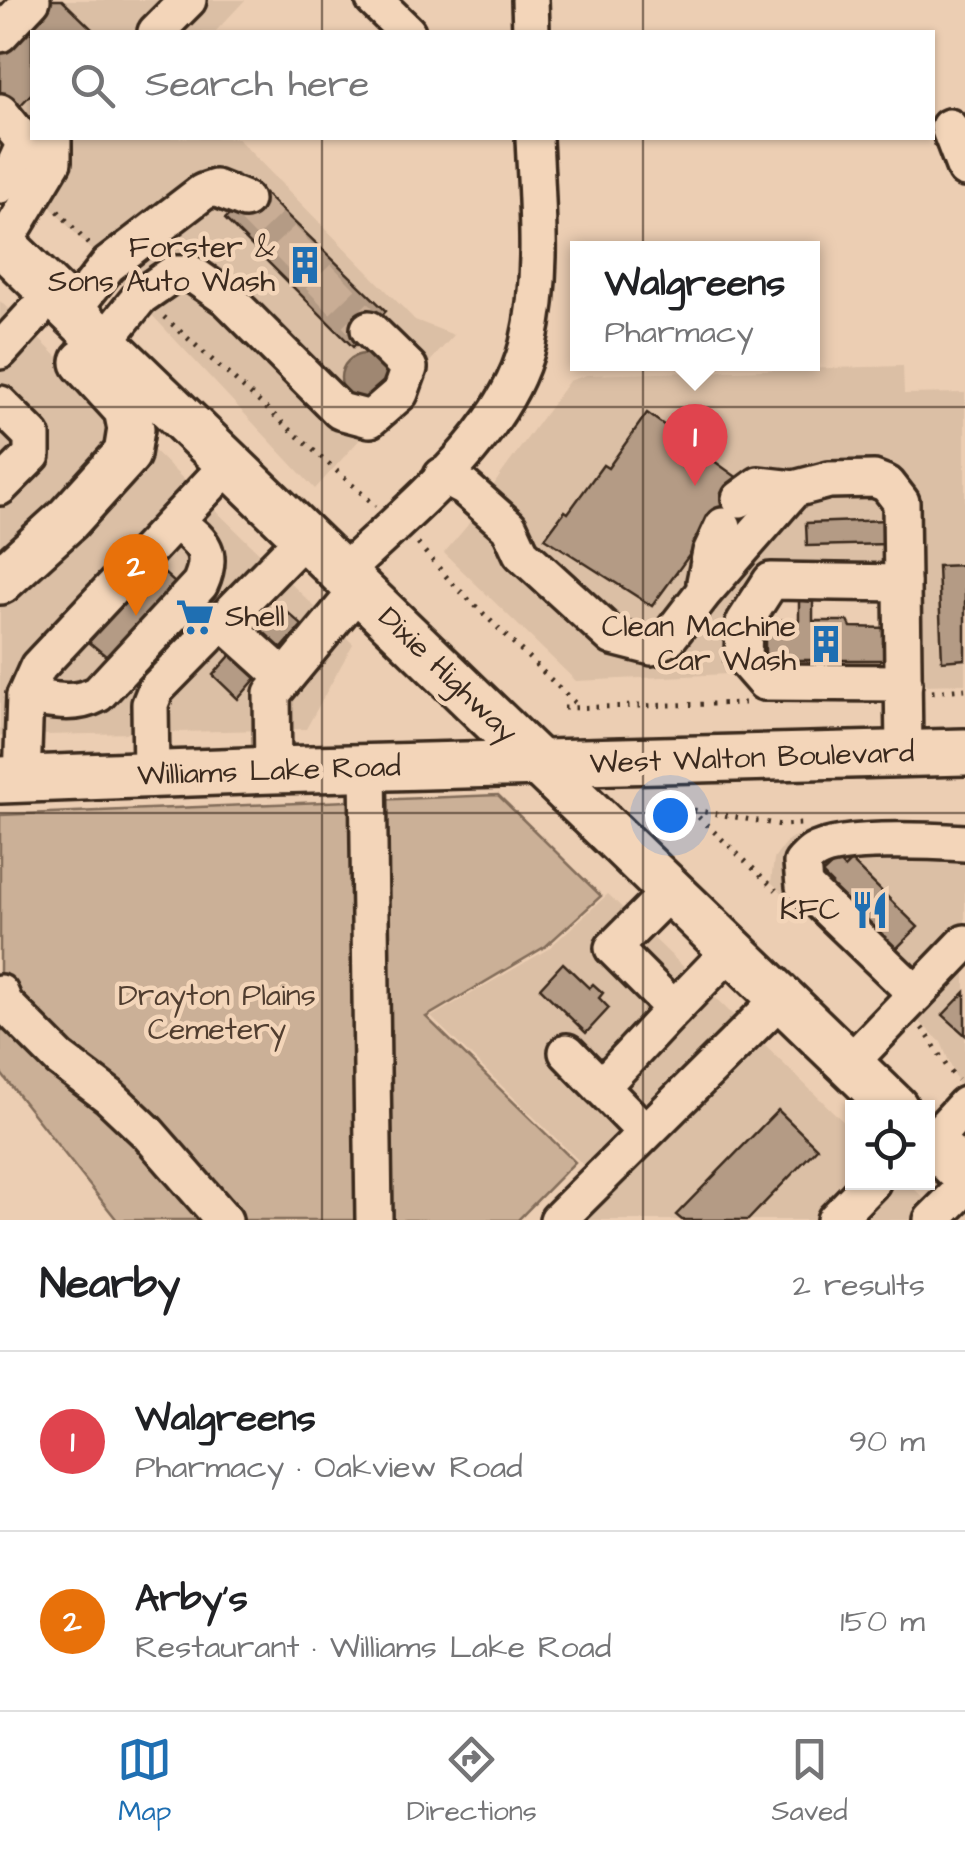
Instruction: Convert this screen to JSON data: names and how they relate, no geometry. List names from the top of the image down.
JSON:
{
  "streets": {
    "main road": ["Dixie Highway", "West Walton Boulevard", "Williams Lake Road"]
  },
  "crossings": [
    ["Dixie Highway", "West Walton Boulevard"],
    ["Dixie Highway", "Williams Lake Road"],
    ["West Walton Boulevard", "Williams Lake Road"]
  ],
  "parks": ["Drayton Plains Cemetery"],
  "places": {
    "building": ["Forster & Sons Auto Wash", "Clean Machine Car Wash"],
    "supermarket": ["Shell"],
    "restaurant": ["KFC"]
  },
  "page": {
    "search": "Search here",
    "popup": ["Walgreens", "Pharmacy"],
    "pins": ["1", "2"],
    "heading": ["Nearby", "2 results"],
    "list": [
      {
        "mark": "1",
        "name": "Walgreens",
        "note": "Pharmacy · Oakview Road",
        "value": "90 m"
      },
      {
        "mark": "2",
        "name": "Arby's",
        "note": "Restaurant · Williams Lake Road",
        "value": "150 m"
      }
    ],
    "nav": ["Map", "Directions", "Saved"]
  }
}
